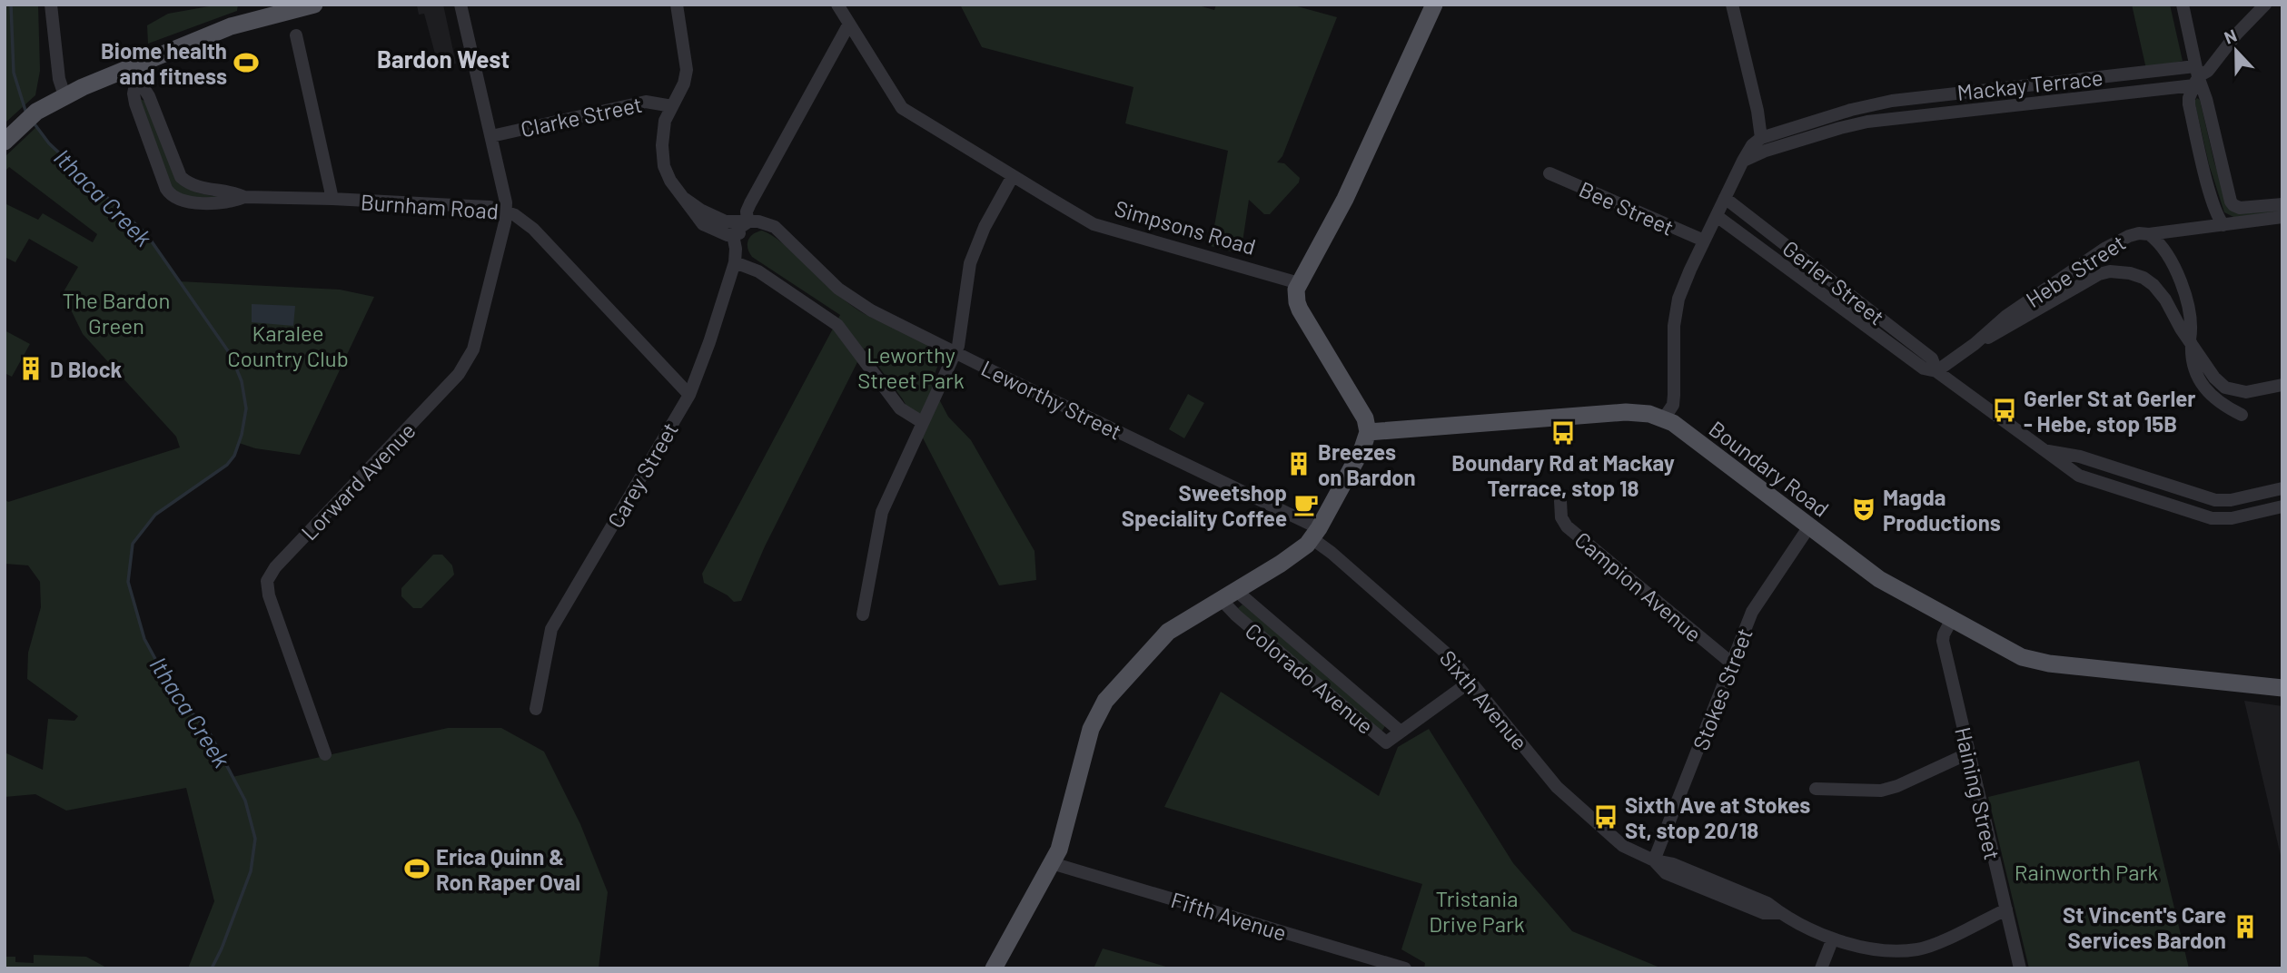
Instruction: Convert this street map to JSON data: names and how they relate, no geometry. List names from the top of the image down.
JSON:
{
  "streets": {
    "main road": ["Boundary Road"],
    "street": [
      "Mackay Terrace",
      "Clarke Street",
      "Burnham Road",
      "Bee Street",
      "Simpsons Road",
      "Hebe Street",
      "Gerler Street",
      "Leworthy Street",
      "Carey Street",
      "Lorward Avenue",
      "Campion Avenue",
      "Colorado Avenue",
      "Stokes Street",
      "Sixth Avenue",
      "Haining Street",
      "Fifth Avenue"
    ]
  },
  "crossings": [
    ["Burnham Road", "Carey Street"],
    ["Burnham Road", "Lorward Avenue"],
    ["Hebe Street", "Gerler Street"],
    ["Leworthy Street", "Sixth Avenue"],
    ["Boundary Road", "Stokes Street"],
    ["Boundary Road", "Haining Street"],
    ["Campion Avenue", "Stokes Street"],
    ["Colorado Avenue", "Sixth Avenue"],
    ["Stokes Street", "Sixth Avenue"],
    ["Sixth Avenue", "Haining Street"]
  ],
  "districts": ["Bardon West"],
  "water": ["Ithaca Creek"],
  "parks": [
    "The Bardon Green",
    "Karalee Country Club",
    "Leworthy Street Park",
    "Rainworth Park",
    "Tristania Drive Park"
  ],
  "places": {
    "sports": ["Biome health and fitness", "Erica Quinn & Ron Raper Oval"],
    "building": ["D Block", "Breezes on Bardon", "St Vincent's Care Services Bardon"],
    "bus stop": ["Gerler St at Gerler - Hebe, stop 15B", "Boundary Rd at Mackay Terrace, stop 18", "Sixth Ave at Stokes St, stop 20/18"],
    "cafe": ["Sweetshop Speciality Coffee"],
    "theatre": ["Magda Productions"]
  },
  "north": "top"
}
